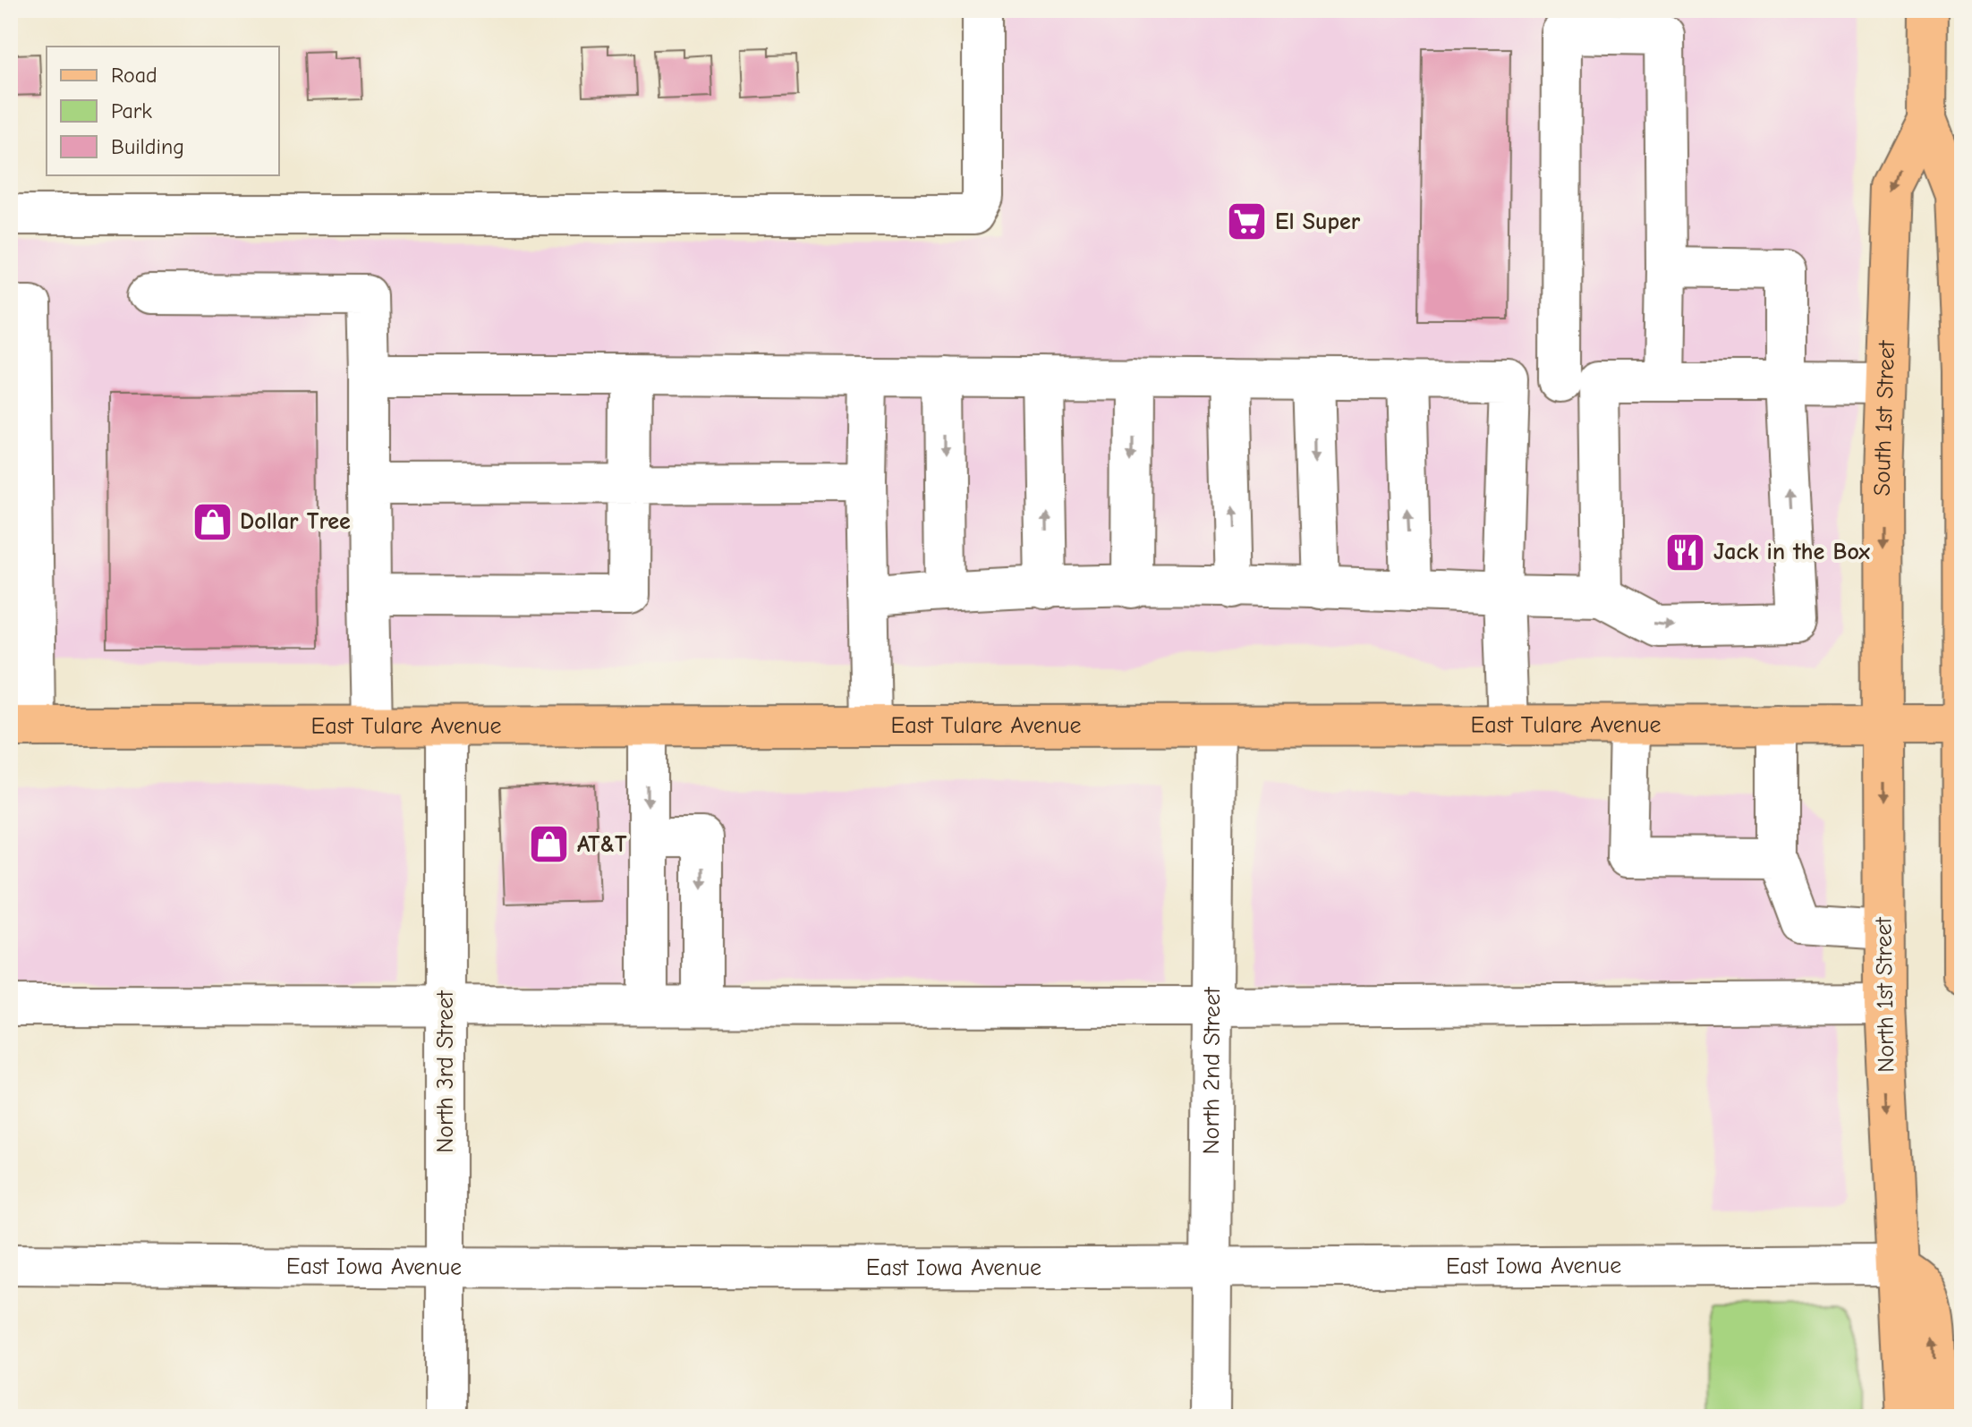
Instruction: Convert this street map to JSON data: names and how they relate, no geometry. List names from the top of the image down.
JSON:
{
  "streets": {
    "main road": ["South 1st Street", "East Tulare Avenue", "North 1st Street"],
    "street": ["North 3rd Street", "North 2nd Street", "East Iowa Avenue"]
  },
  "crossings": [
    ["South 1st Street", "East Tulare Avenue"],
    ["South 1st Street", "North 1st Street"],
    ["East Tulare Avenue", "North 1st Street"],
    ["East Tulare Avenue", "North 3rd Street"],
    ["East Tulare Avenue", "North 2nd Street"],
    ["North 1st Street", "East Iowa Avenue"],
    ["North 3rd Street", "East Iowa Avenue"],
    ["North 2nd Street", "East Iowa Avenue"]
  ],
  "places": {
    "supermarket": ["El Super"],
    "shop": ["Dollar Tree", "AT&T"],
    "restaurant": ["Jack in the Box"]
  },
  "legend": ["Road", "Park", "Building"]
}
